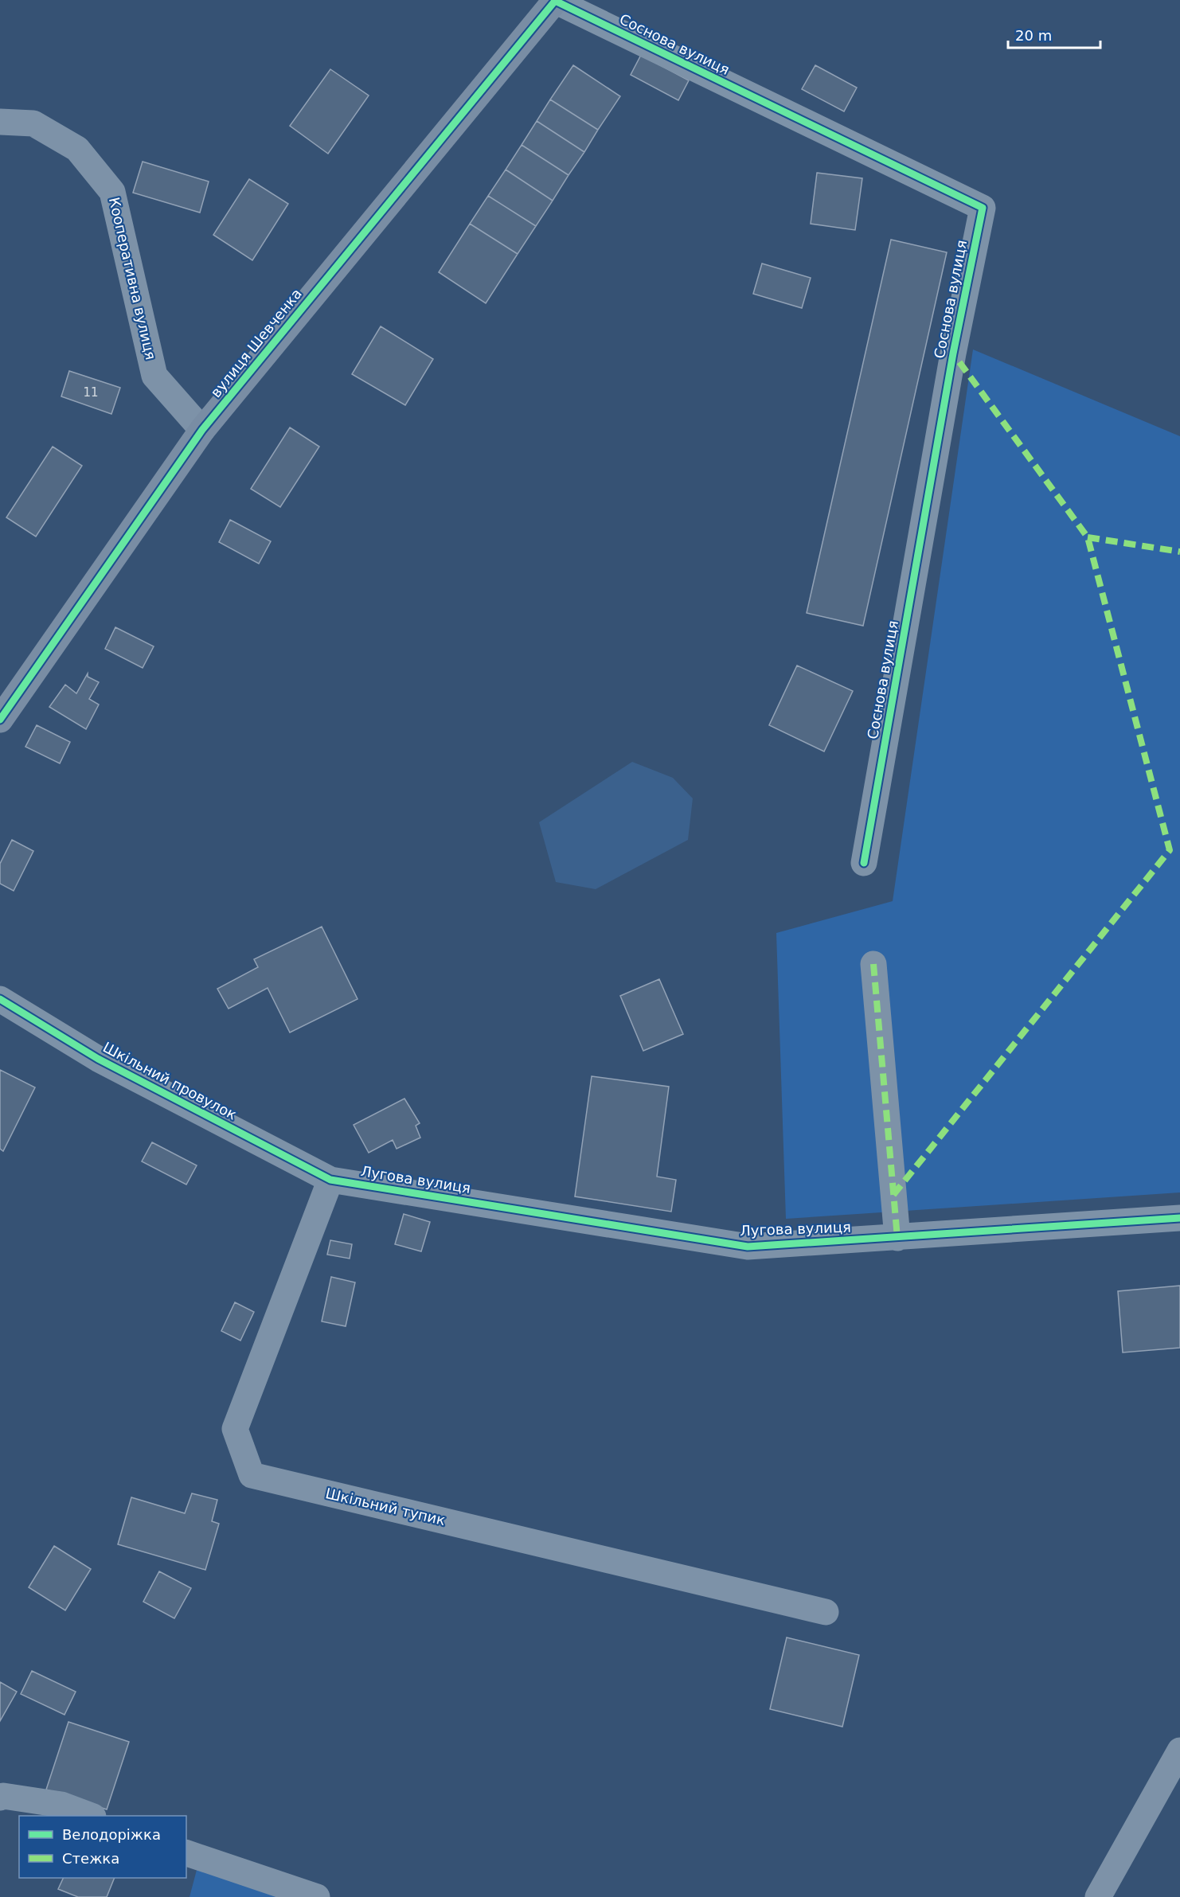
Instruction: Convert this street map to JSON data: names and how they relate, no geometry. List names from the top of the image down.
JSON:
{
  "streets": {
    "street": [
      "Соснова вулиця",
      "Кооперативна вулиця",
      "вулиця Шевченка",
      "Шкільний провулок",
      "Лугова вулиця",
      "Шкільний тупик"
    ]
  },
  "crossings": [
    ["Соснова вулиця", "вулиця Шевченка"],
    ["Кооперативна вулиця", "вулиця Шевченка"],
    ["Шкільний провулок", "Лугова вулиця"],
    ["Шкільний провулок", "Шкільний тупик"],
    ["Лугова вулиця", "Шкільний тупик"]
  ],
  "house_numbers": ["11"],
  "legend": ["Велодоріжка", "Стежка"],
  "scale_bar": "20 m"
}
